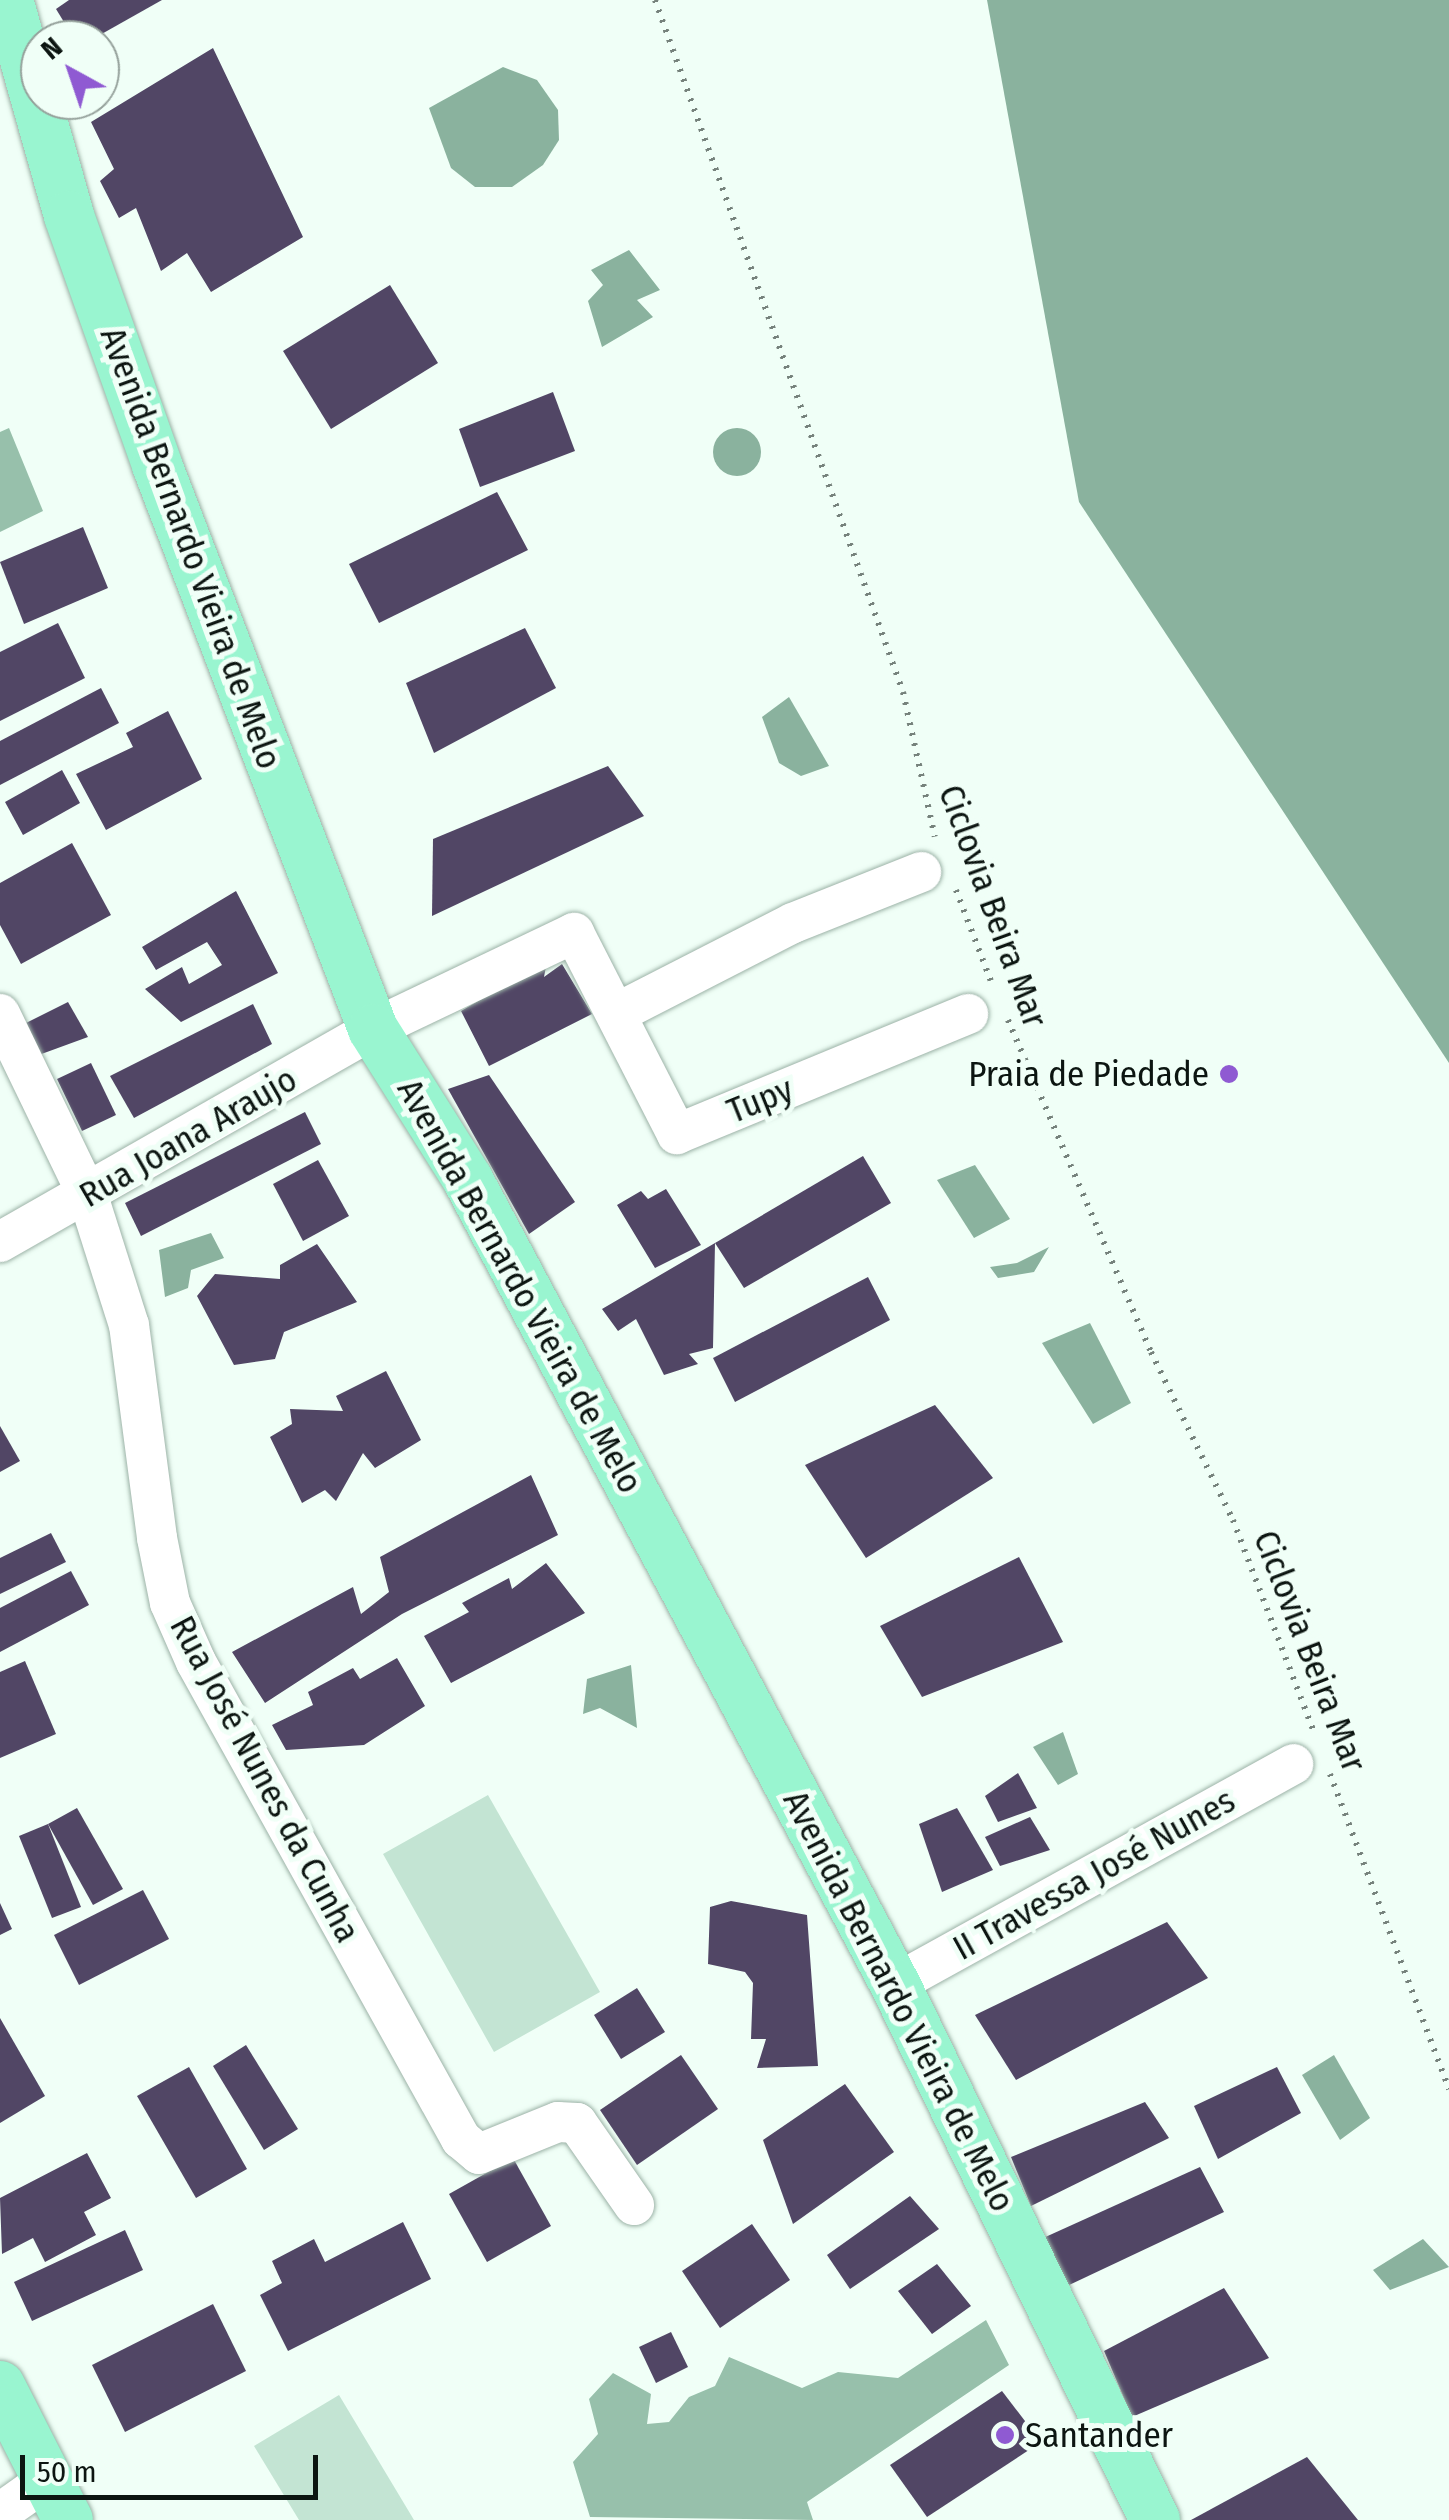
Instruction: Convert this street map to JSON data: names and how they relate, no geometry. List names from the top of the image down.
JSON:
{
  "streets": {
    "main road": ["Avenida Bernardo Vieira de Melo"],
    "street": [
      "Tupy",
      "Rua Joana Araujo",
      "Rua José Nunes da Cunha",
      "II Travessa José Nunes"
    ],
    "path": ["Ciclovia Beira Mar"]
  },
  "crossings": [
    ["Avenida Bernardo Vieira de Melo", "Tupy"],
    ["Avenida Bernardo Vieira de Melo", "Rua Joana Araujo"],
    ["Avenida Bernardo Vieira de Melo", "II Travessa José Nunes"],
    ["Ciclovia Beira Mar", "Tupy"],
    ["Ciclovia Beira Mar", "II Travessa José Nunes"],
    ["Tupy", "Rua Joana Araujo"],
    ["Rua Joana Araujo", "Rua José Nunes da Cunha"]
  ],
  "places": ["Praia de Piedade", "Santander"],
  "scale_bar": "50 m",
  "north": "top left"
}
